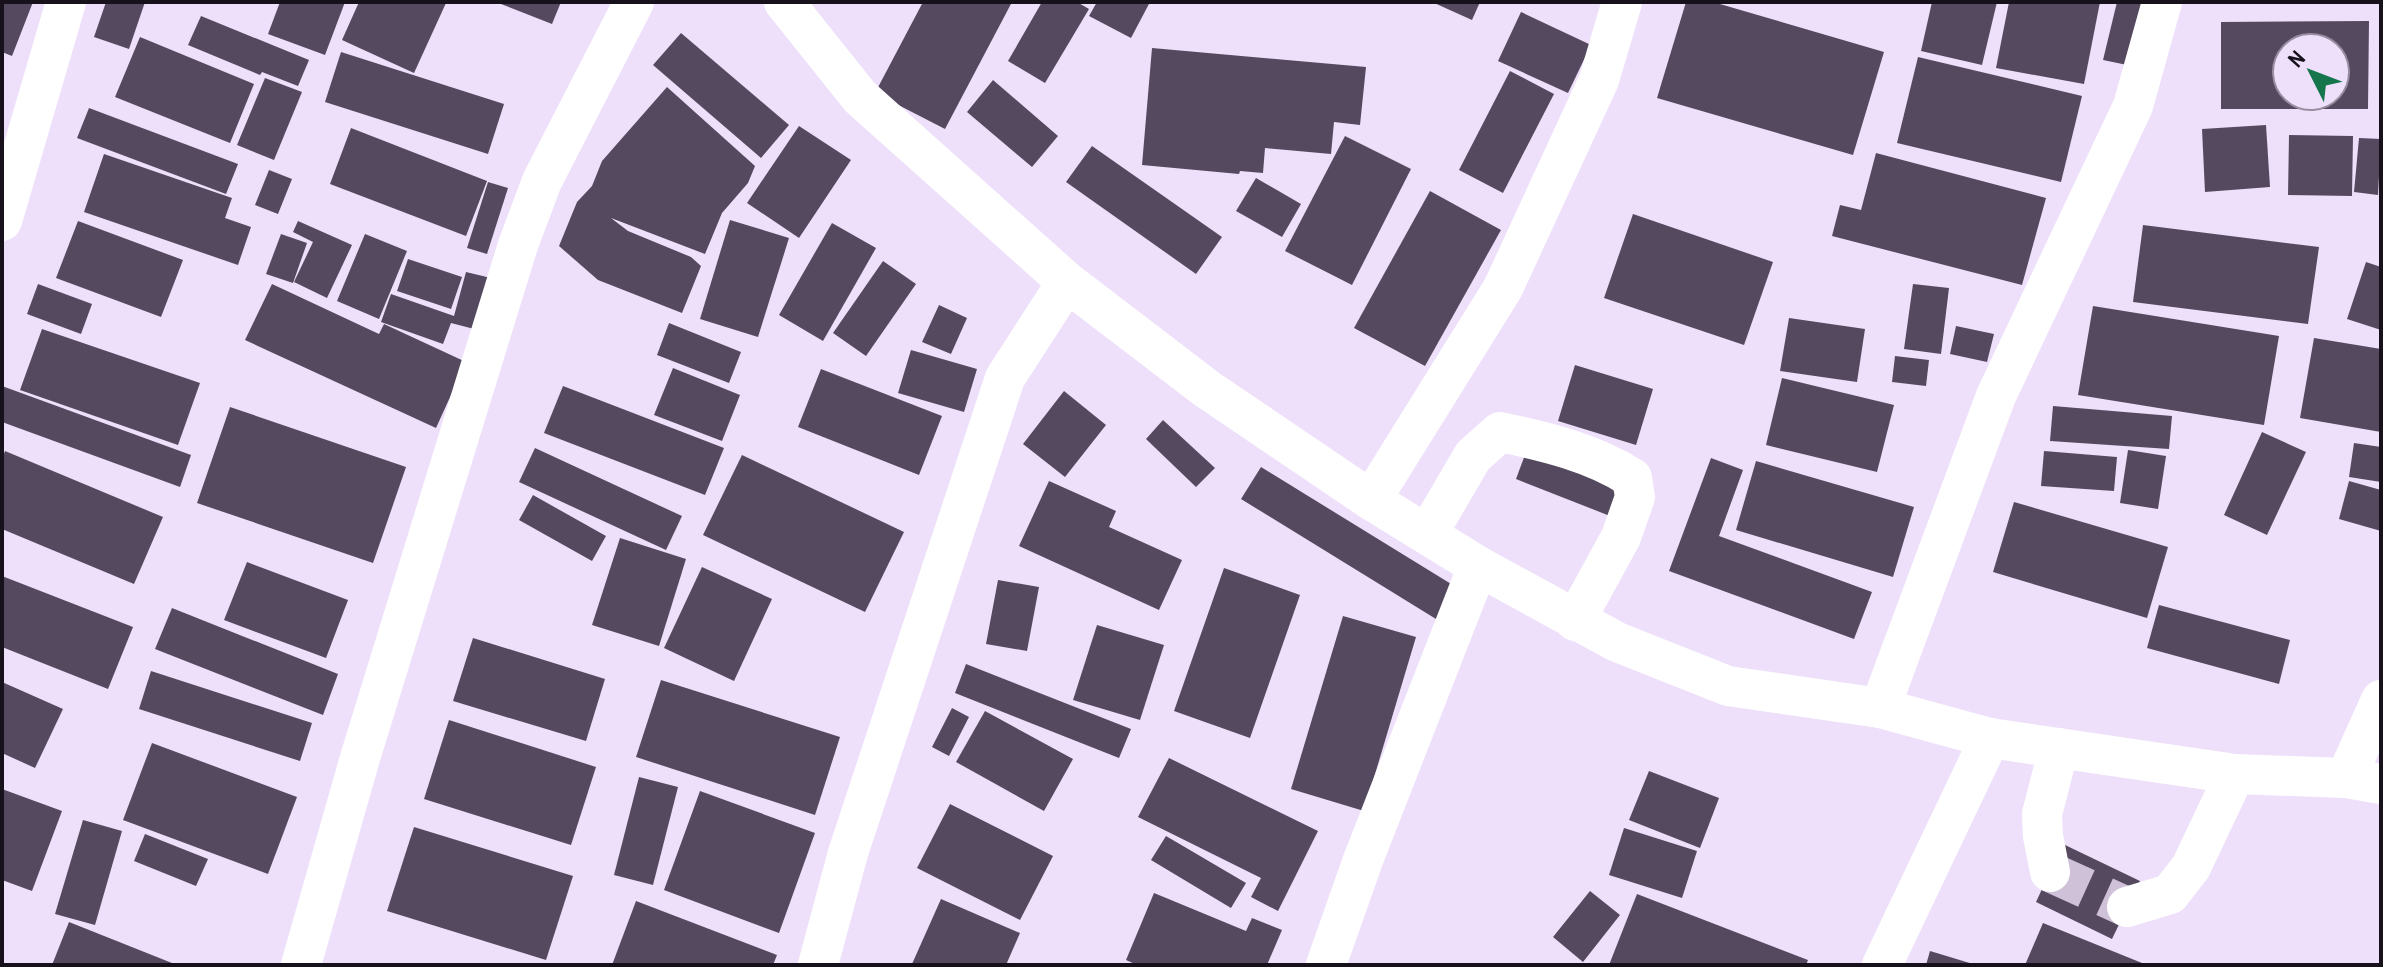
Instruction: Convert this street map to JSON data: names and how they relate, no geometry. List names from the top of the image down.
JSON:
{
  "north": "top left"
}
